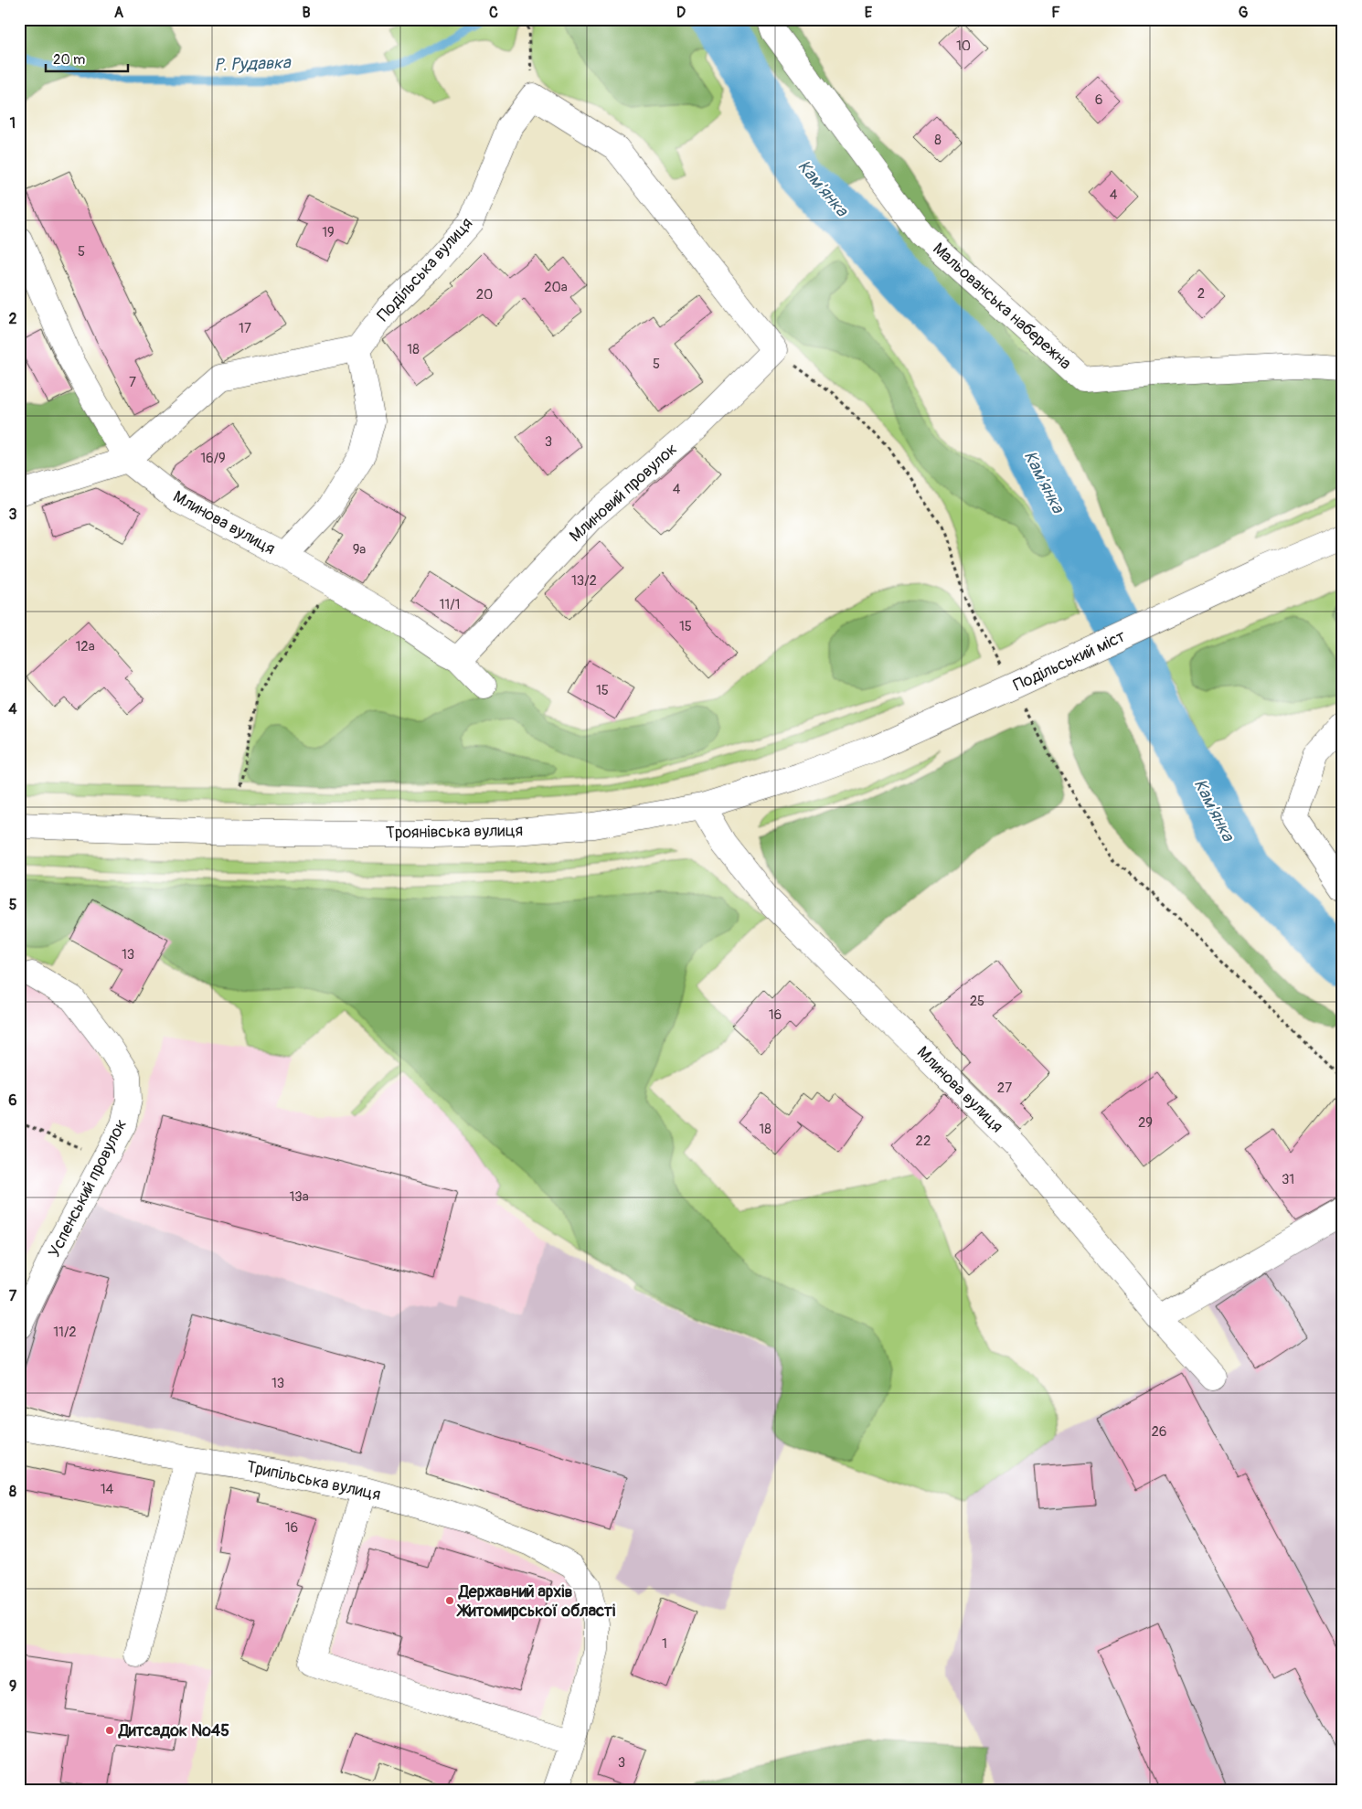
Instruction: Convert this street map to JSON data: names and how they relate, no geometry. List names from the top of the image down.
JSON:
{
  "streets": {
    "street": [
      "Подільська вулиця",
      "Мальованська набережна",
      "Млиновий провулок",
      "Млинова вулиця",
      "Подільський міст",
      "Троянівська вулиця",
      "Успенський провулок",
      "Трипільська вулиця"
    ]
  },
  "crossings": [
    ["Млиновий провулок", "Млинова вулиця"],
    ["Млинова вулиця", "Троянівська вулиця"],
    ["Подільський міст", "Троянівська вулиця"]
  ],
  "water": ["Р. Рудавка", "Кам'янка"],
  "places": ["Державний архів Житомирської області", "Дитсадок №45"],
  "house_numbers": [
    "10",
    "6",
    "8",
    "4",
    "19",
    "5",
    "20а",
    "2",
    "20",
    "17",
    "18",
    "5",
    "7",
    "3",
    "16/9",
    "4",
    "9а",
    "13/2",
    "11/1",
    "15",
    "12а",
    "15",
    "13",
    "25",
    "16",
    "27",
    "29",
    "18",
    "22",
    "31",
    "13а",
    "11/2",
    "13",
    "26",
    "14",
    "16",
    "1",
    "3"
  ],
  "scale_bar": "20 m",
  "grid": {
    "columns": [
      "A",
      "B",
      "C",
      "D",
      "E",
      "F",
      "G"
    ],
    "rows": [
      "1",
      "2",
      "3",
      "4",
      "5",
      "6",
      "7",
      "8",
      "9"
    ]
  }
}
